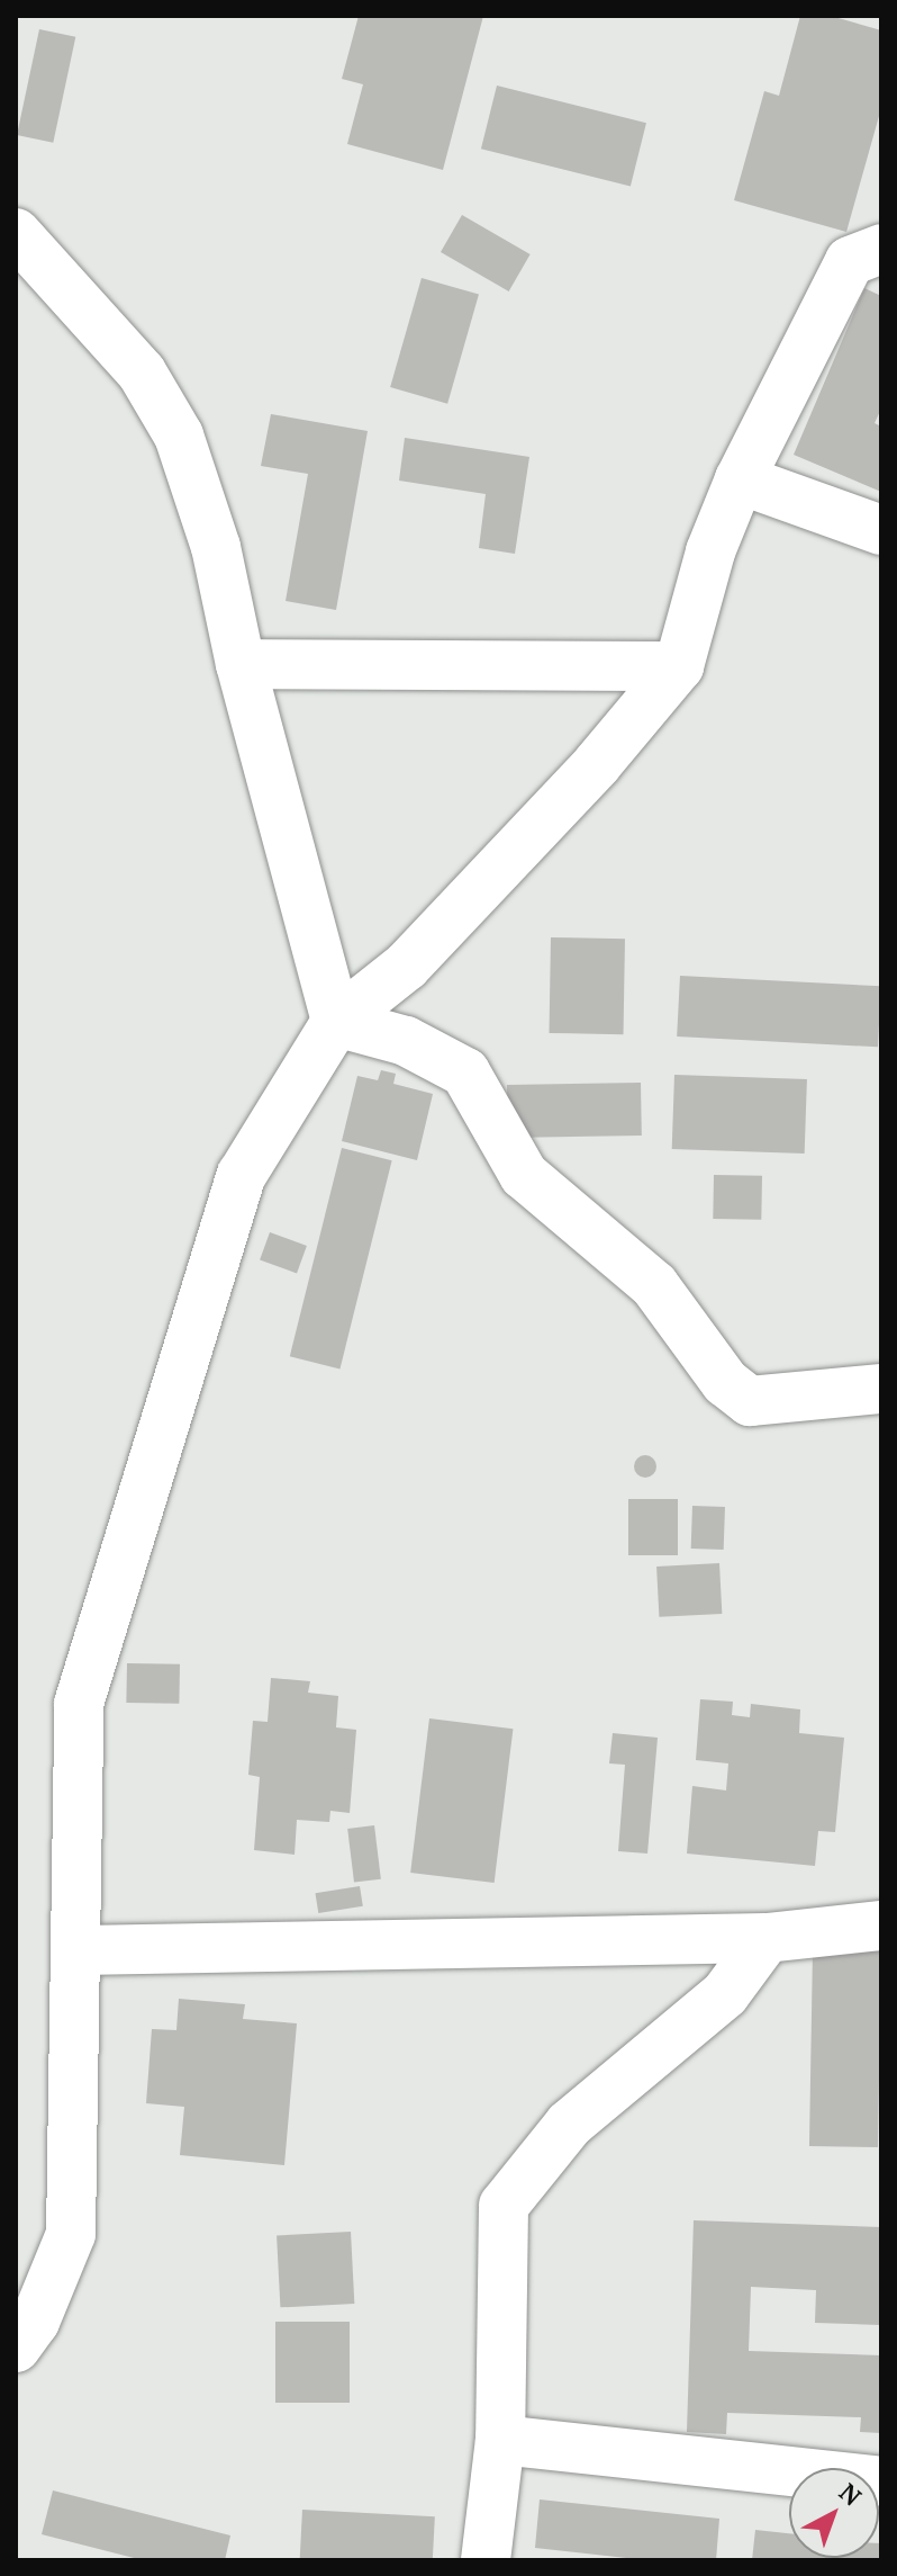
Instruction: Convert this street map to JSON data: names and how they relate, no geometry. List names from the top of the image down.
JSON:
{
  "north": "top right"
}
